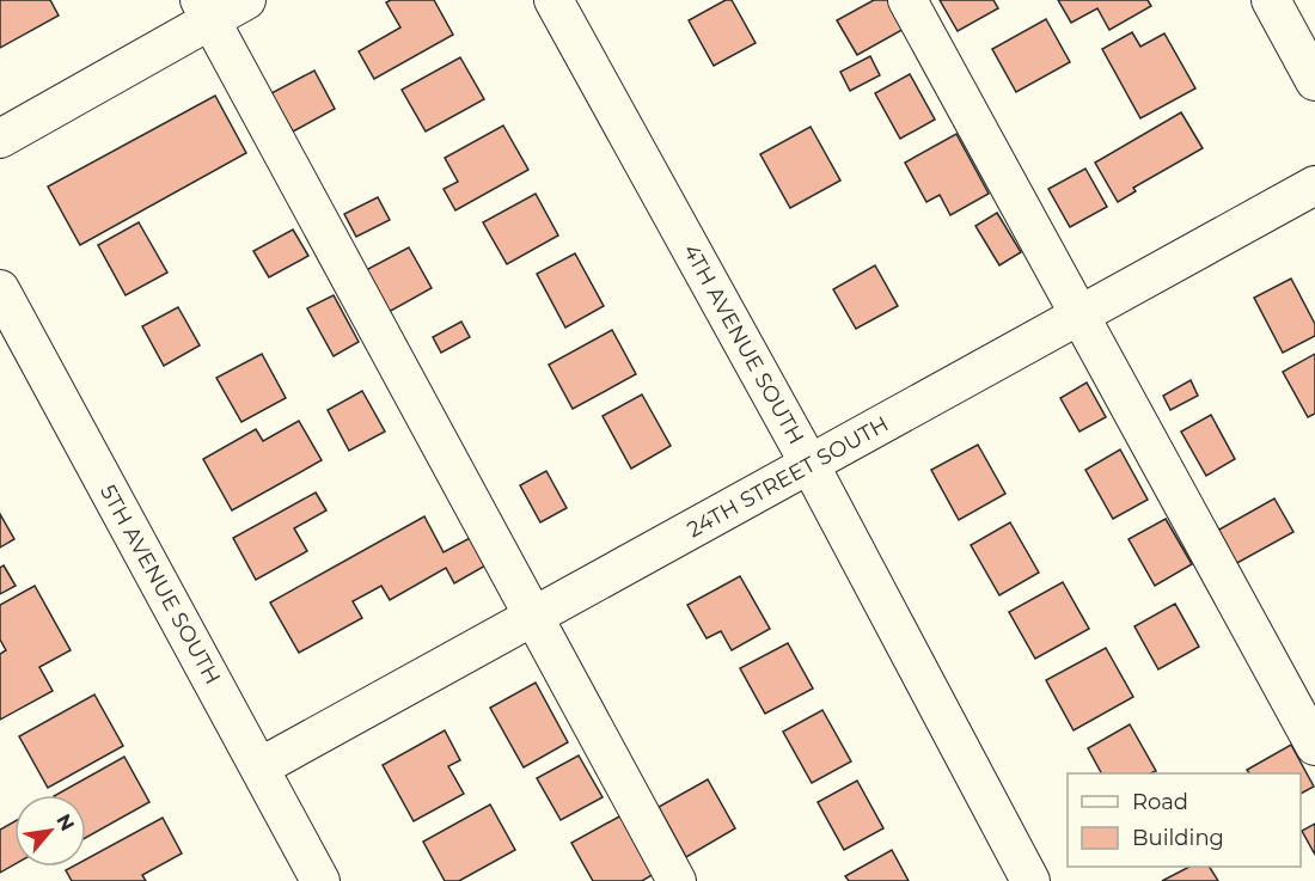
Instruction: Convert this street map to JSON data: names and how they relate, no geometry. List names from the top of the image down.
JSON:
{
  "streets": {
    "street": ["4TH AVENUE SOUTH", "24TH STREET SOUTH", "5TH AVENUE SOUTH"]
  },
  "crossings": [
    ["4TH AVENUE SOUTH", "24TH STREET SOUTH"],
    ["24TH STREET SOUTH", "5TH AVENUE SOUTH"]
  ],
  "legend": ["Road", "Building"],
  "north": "top right"
}
